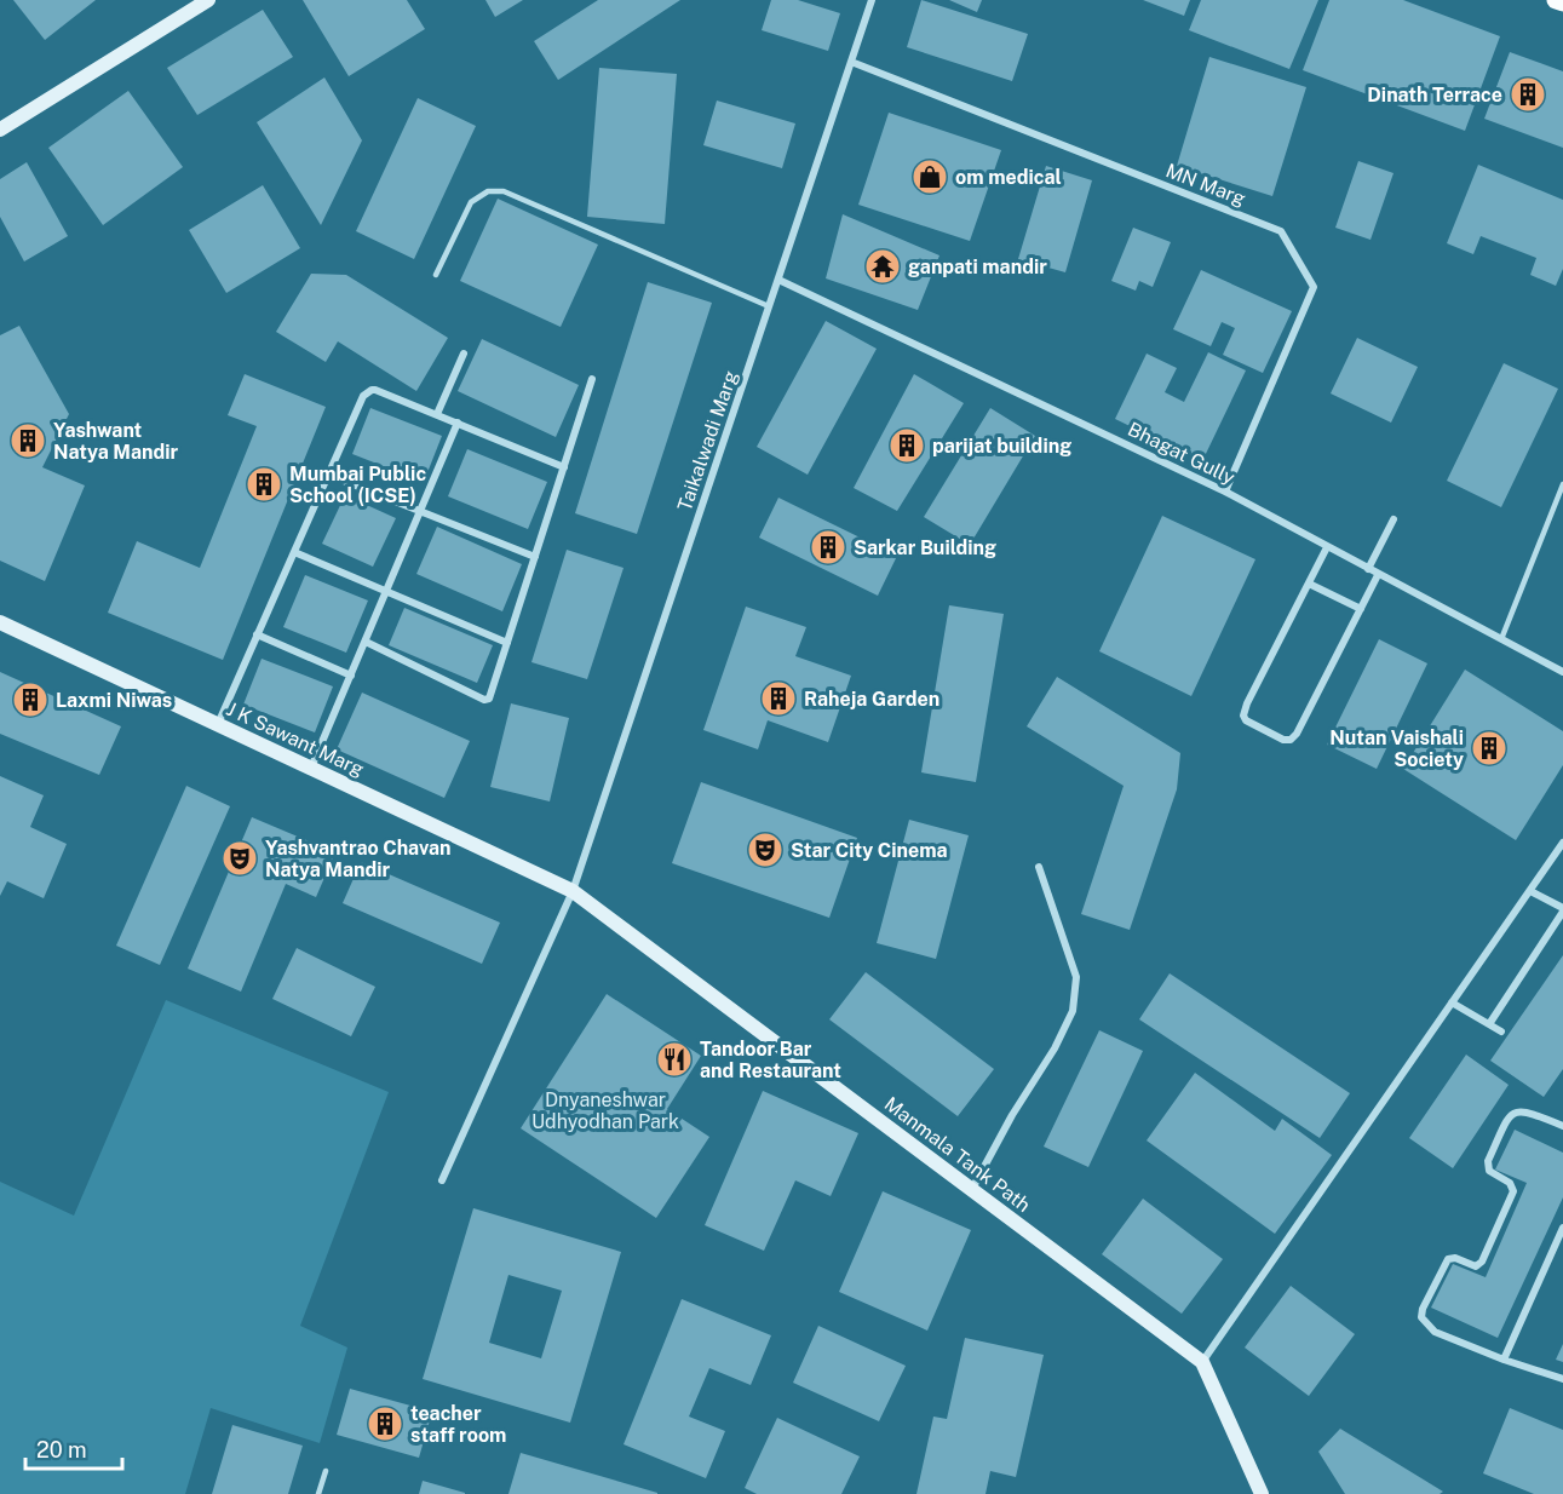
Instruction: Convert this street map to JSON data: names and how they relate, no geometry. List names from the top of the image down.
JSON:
{
  "streets": {
    "street": [
      "MN Marg",
      "Taikalwadi Marg",
      "Bhagat Gully",
      "J K Sawant Marg",
      "Manmala Tank Path"
    ]
  },
  "crossings": [
    ["MN Marg", "Taikalwadi Marg"],
    ["MN Marg", "Bhagat Gully"],
    ["Taikalwadi Marg", "Bhagat Gully"],
    ["Taikalwadi Marg", "J K Sawant Marg"],
    ["Taikalwadi Marg", "Manmala Tank Path"],
    ["J K Sawant Marg", "Manmala Tank Path"]
  ],
  "parks": ["Dnyaneshwar Udhyodhan Park"],
  "places": {
    "building": [
      "Dinath Terrace",
      "Yashwant Natya Mandir",
      "parijat building",
      "Mumbai Public School (ICSE)",
      "Sarkar Building",
      "Raheja Garden",
      "Laxmi Niwas",
      "Nutan Vaishali Society",
      "teacher staff room"
    ],
    "shop": ["om medical"],
    "temple": ["ganpati mandir"],
    "theatre": ["Star City Cinema", "Yashvantrao Chavan Natya Mandir"],
    "restaurant": ["Tandoor Bar and Restaurant"]
  },
  "scale_bar": "20 m"
}
